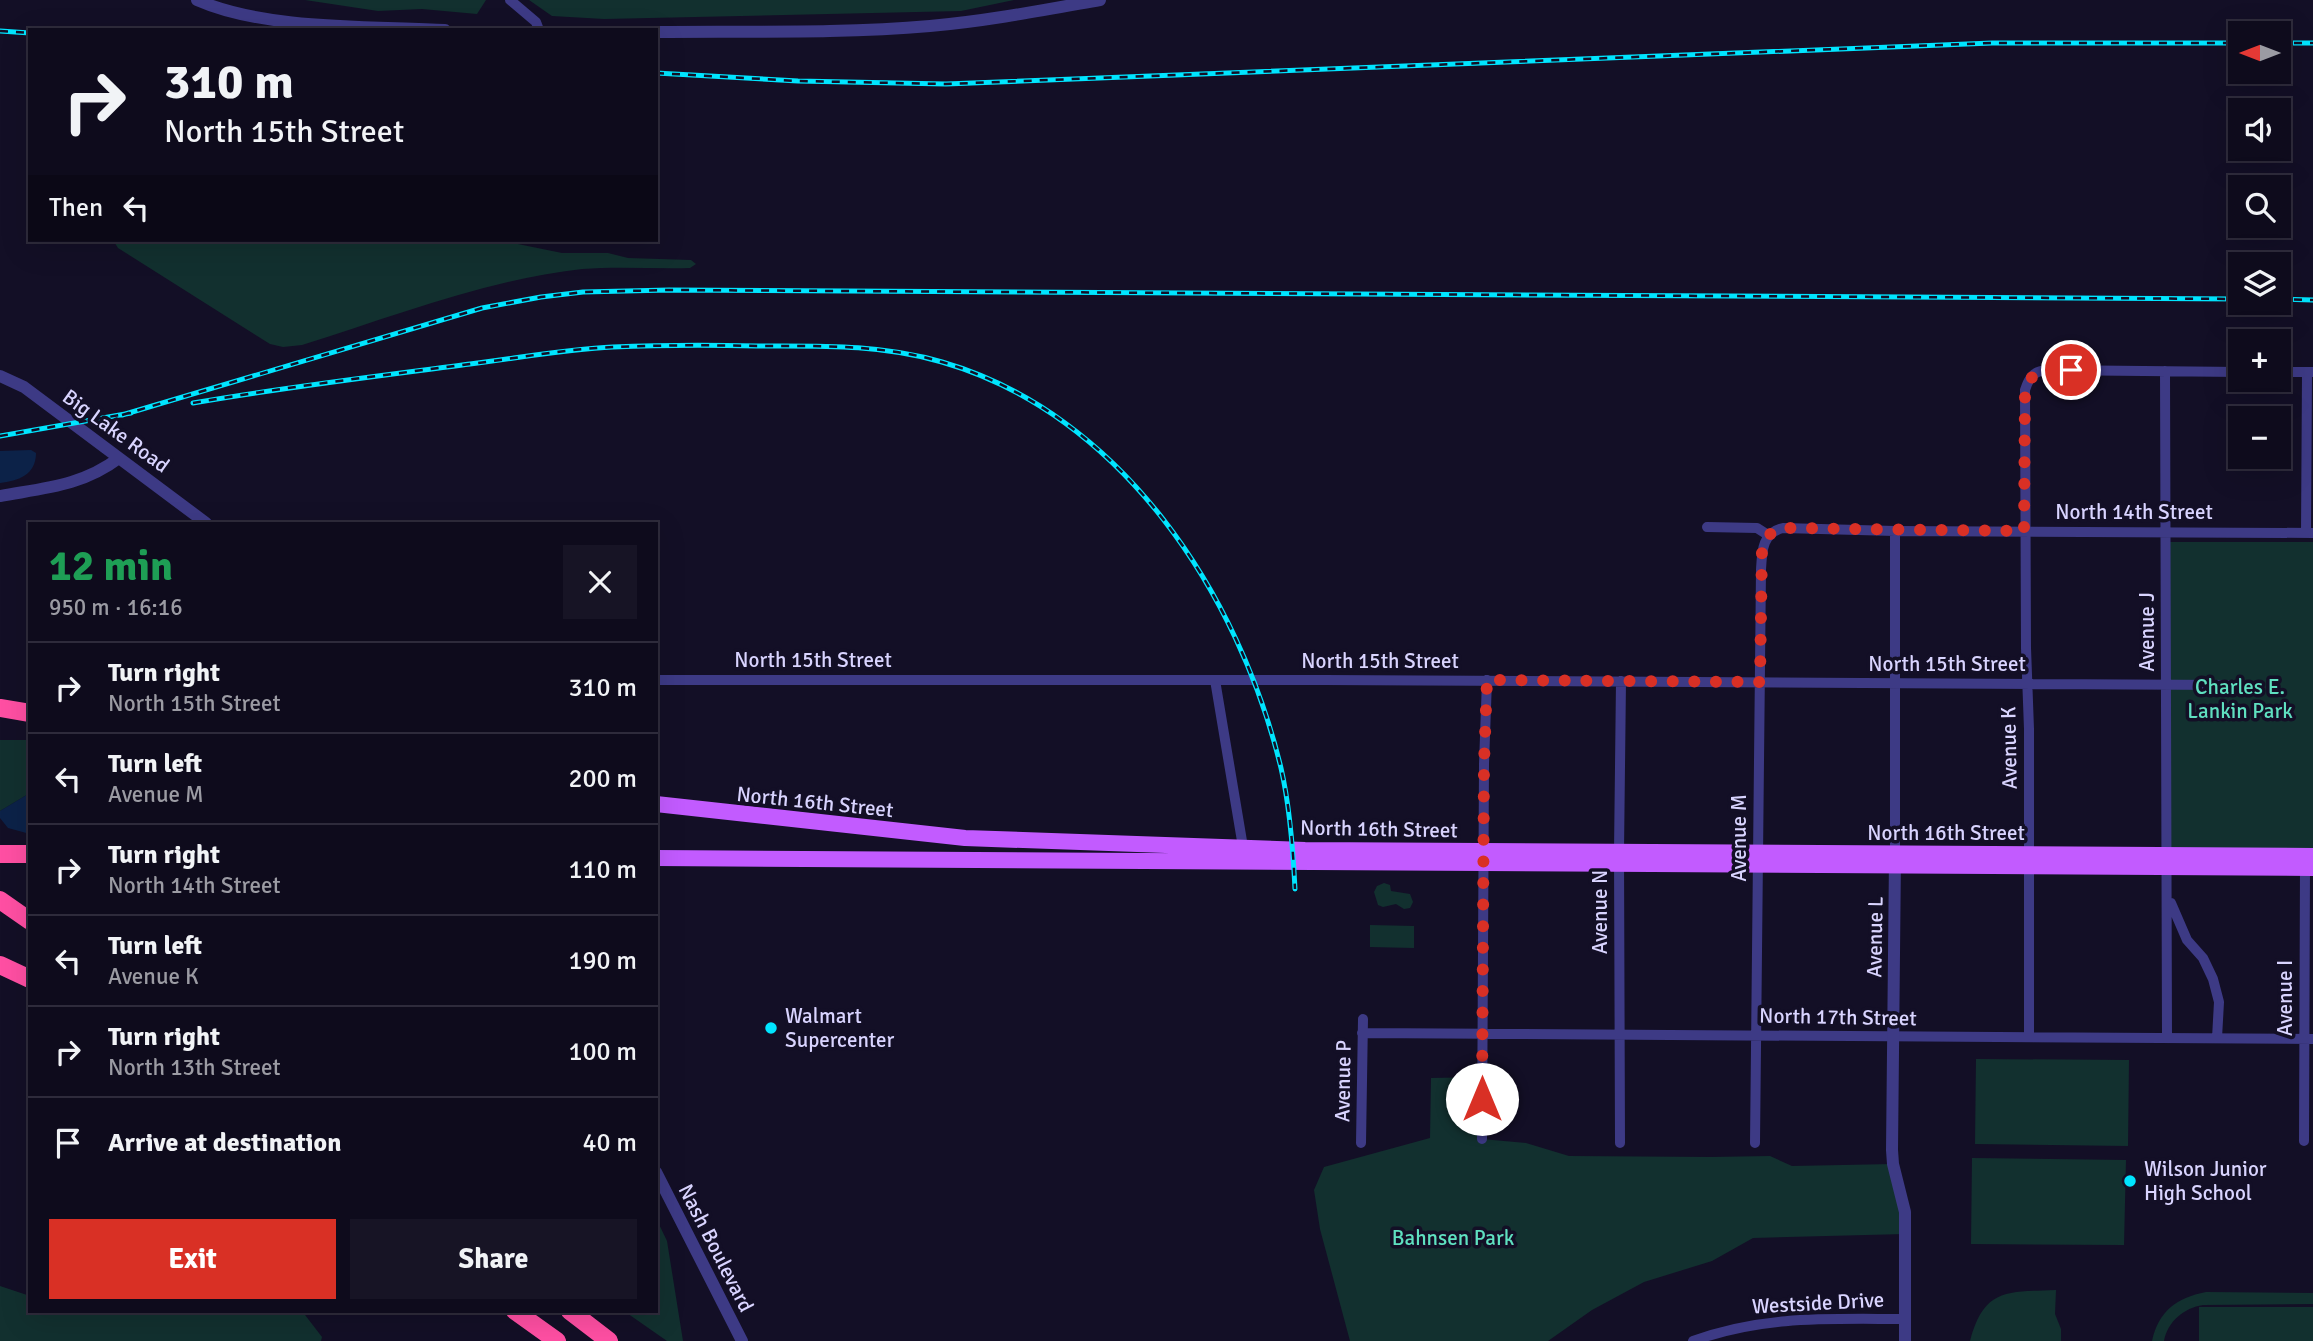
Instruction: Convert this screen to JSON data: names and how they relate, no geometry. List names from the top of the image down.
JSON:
{
  "streets": {
    "main road": ["North 16th Street"],
    "street": [
      "Big Lake Road",
      "North 14th Street",
      "Avenue J",
      "North 15th Street",
      "Avenue K",
      "Avenue M",
      "Avenue N",
      "Avenue L",
      "Avenue I",
      "North 17th Street",
      "Avenue P",
      "Nash Boulevard",
      "Westside Drive"
    ]
  },
  "crossings": [
    ["North 14th Street", "Avenue J"],
    ["North 14th Street", "Avenue K"],
    ["North 14th Street", "Avenue M"],
    ["North 14th Street", "Avenue L"],
    ["Avenue J", "North 15th Street"],
    ["Avenue J", "Avenue K"],
    ["Avenue J", "North 16th Street"],
    ["Avenue J", "North 17th Street"],
    ["North 15th Street", "Avenue K"],
    ["North 15th Street", "Avenue M"],
    ["North 15th Street", "Avenue N"],
    ["North 15th Street", "Avenue L"],
    ["Avenue K", "North 16th Street"],
    ["Avenue K", "North 17th Street"],
    ["North 16th Street", "Avenue M"],
    ["North 16th Street", "Avenue N"],
    ["North 16th Street", "Avenue L"],
    ["North 16th Street", "Avenue I"],
    ["Avenue M", "North 17th Street"],
    ["Avenue N", "North 17th Street"],
    ["Avenue L", "North 17th Street"],
    ["Avenue L", "Westside Drive"],
    ["Avenue I", "North 17th Street"],
    ["North 17th Street", "Avenue P"]
  ],
  "parks": ["Charles E. Lankin Park", "Bahnsen Park"],
  "places": ["Walmart Supercenter", "Wilson Junior High School"],
  "north": "left",
  "page": {
    "map_buttons": ["+", "−"],
    "turn": ["310 m", "North 15th Street"],
    "then": "Then",
    "heading": ["12 min", "950 m · 16:16"],
    "list": [
      {
        "name": "Turn right",
        "note": "North 15th Street",
        "value": "310 m"
      },
      {
        "name": "Turn left",
        "note": "Avenue M",
        "value": "200 m"
      },
      {
        "name": "Turn right",
        "note": "North 14th Street",
        "value": "110 m"
      },
      {
        "name": "Turn left",
        "note": "Avenue K",
        "value": "190 m"
      },
      {
        "name": "Turn right",
        "note": "North 13th Street",
        "value": "100 m"
      },
      {
        "name": "Arrive at destination",
        "value": "40 m"
      }
    ],
    "buttons": ["Exit", "Share"]
  }
}
